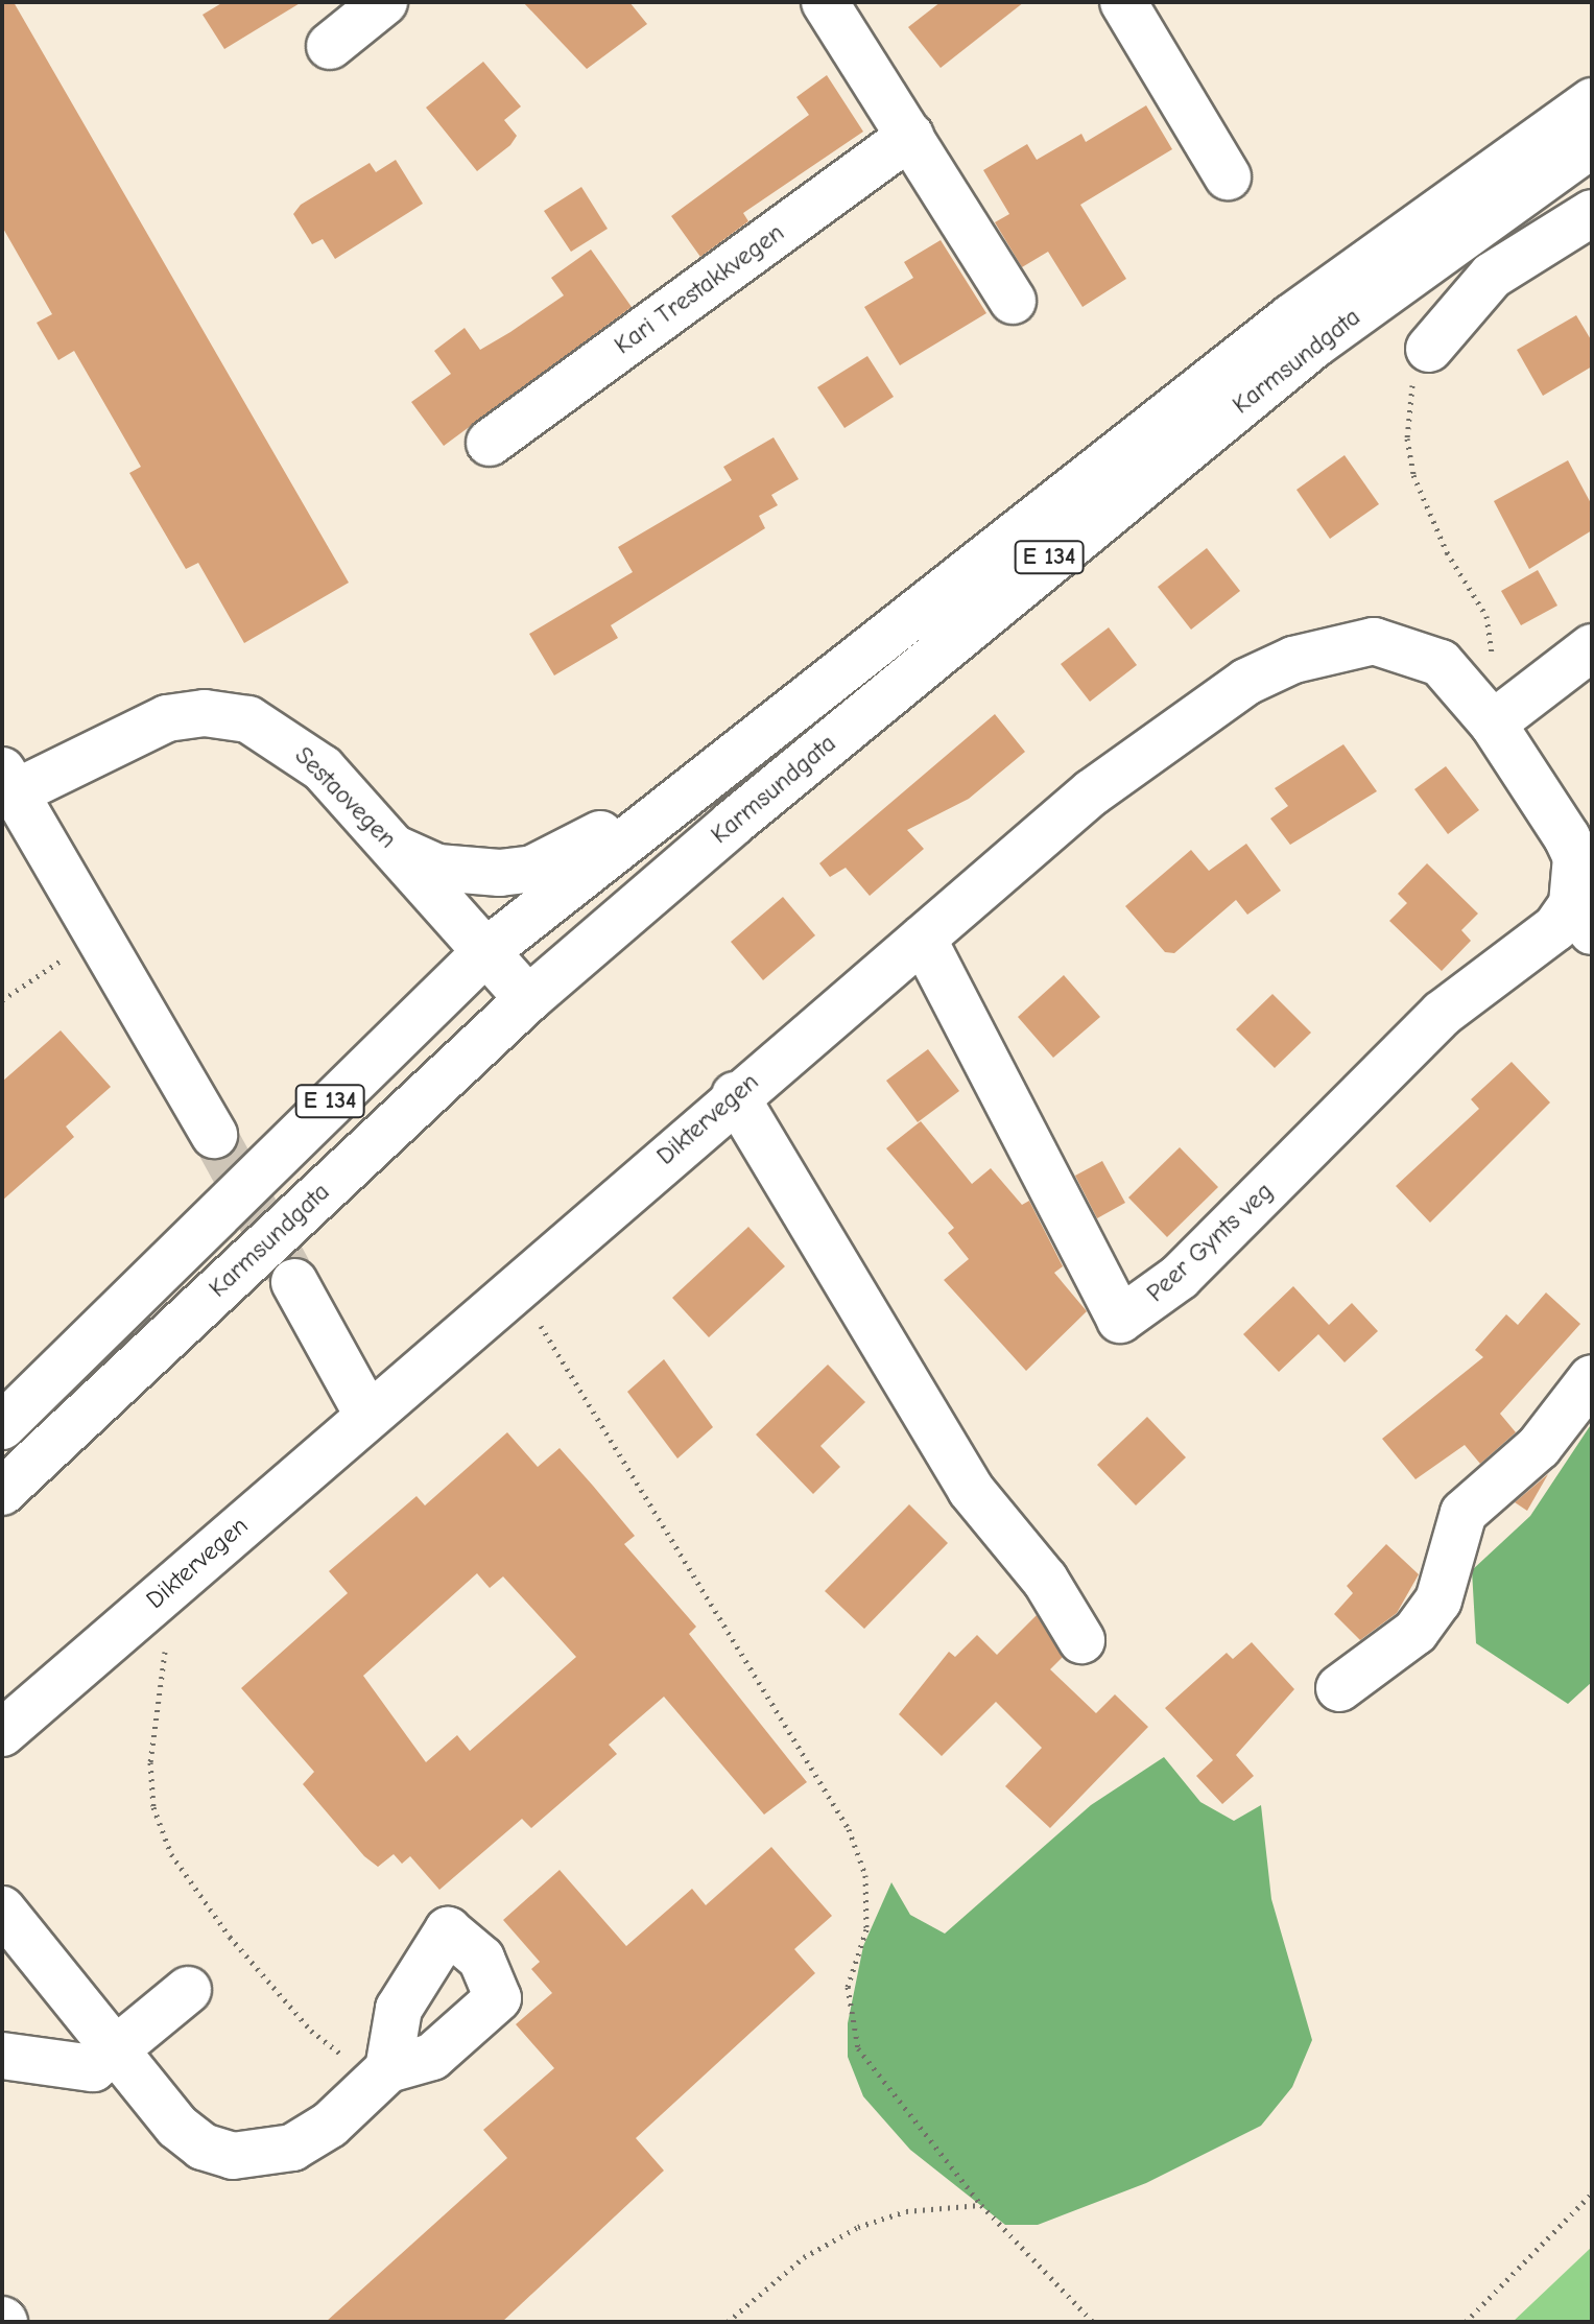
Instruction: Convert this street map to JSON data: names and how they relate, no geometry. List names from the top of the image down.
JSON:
{
  "streets": {
    "main road": [
      "Kari Trestakkvegen",
      "Karmsundgata",
      "E 134",
      "Sestaovegen",
      "Diktervegen",
      "Peer Gynts veg"
    ]
  },
  "crossings": [
    ["Karmsundgata", "E 134"],
    ["Karmsundgata", "Sestaovegen"],
    ["E 134", "Sestaovegen"],
    ["Diktervegen", "Peer Gynts veg"]
  ]
}
